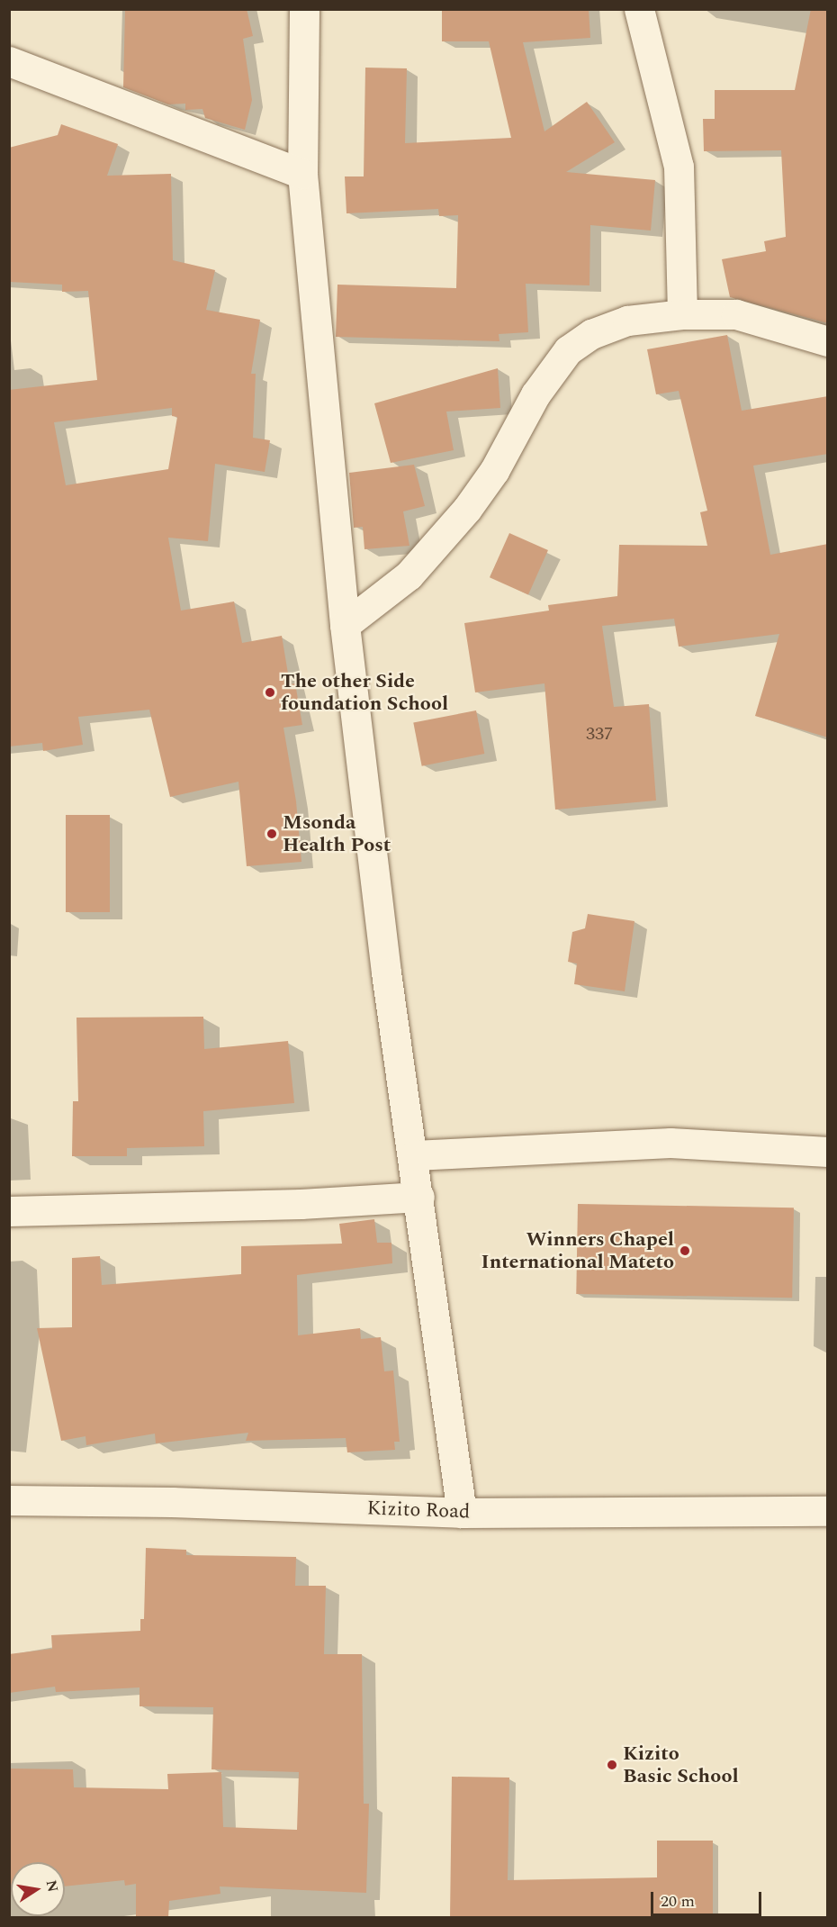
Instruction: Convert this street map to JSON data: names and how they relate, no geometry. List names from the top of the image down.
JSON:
{
  "streets": {
    "street": ["Kizito Road"]
  },
  "places": [
    "The other Side foundation School",
    "Msonda Health Post",
    "Winners Chapel International Mateto",
    "Kizito Basic School"
  ],
  "house_numbers": ["337"],
  "scale_bar": "20 m",
  "north": "right"
}
